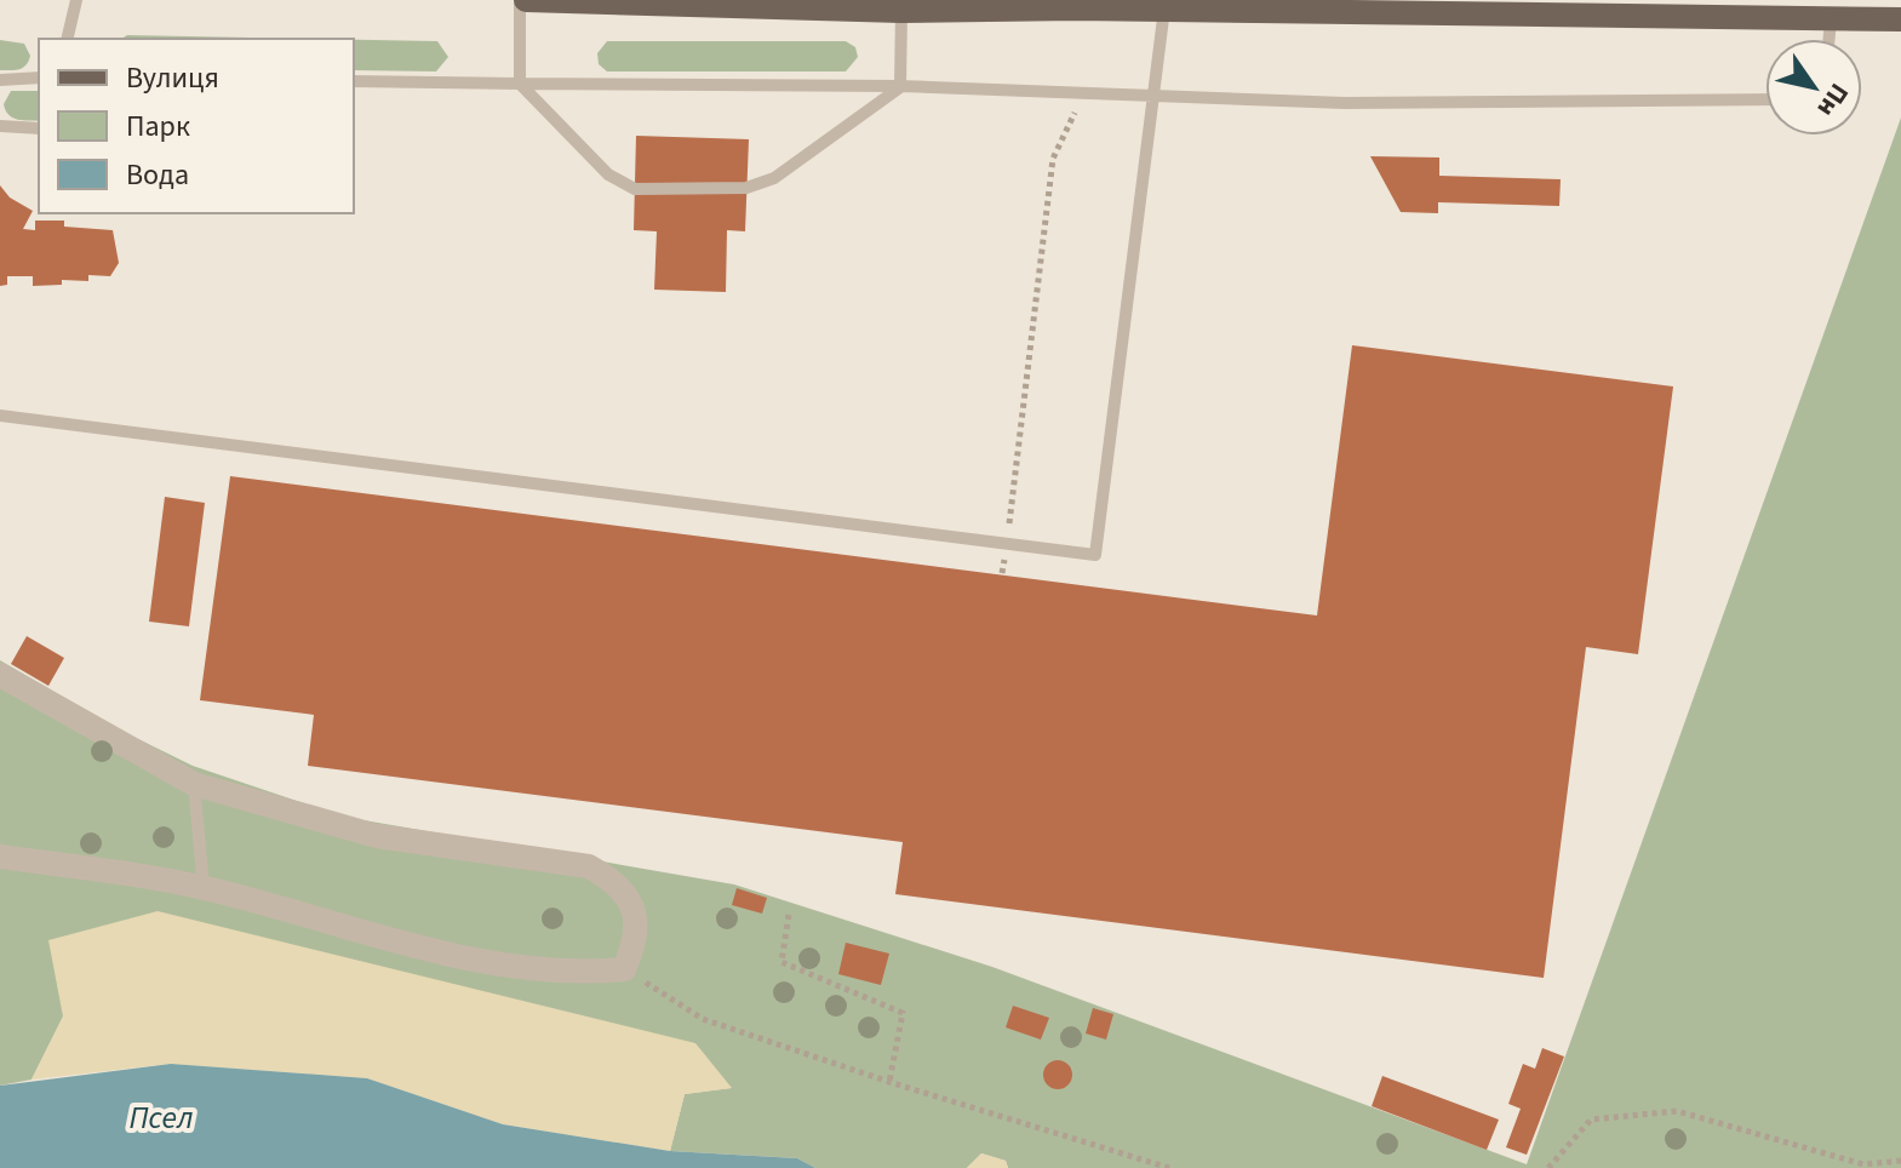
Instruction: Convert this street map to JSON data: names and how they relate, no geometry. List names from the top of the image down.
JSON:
{
  "water": ["Псел"],
  "legend": ["Вулиця", "Парк", "Вода"],
  "north": "bottom right"
}
